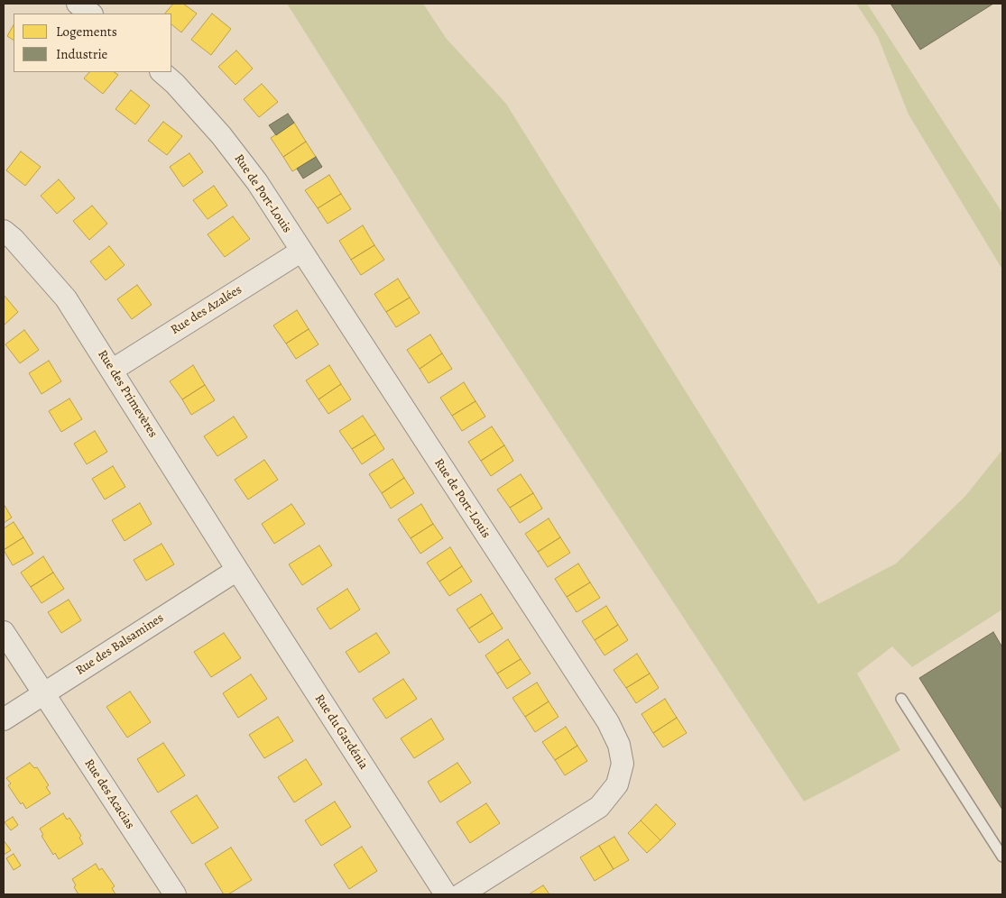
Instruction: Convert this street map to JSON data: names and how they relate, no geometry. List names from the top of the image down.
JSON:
{
  "streets": {
    "street": [
      "Rue de Port-Louis",
      "Rue des Azalées",
      "Rue des Primevères",
      "Rue des Balsamines",
      "Rue du Gardénia",
      "Rue des Acacias"
    ]
  },
  "crossings": [
    ["Rue de Port-Louis", "Rue des Azalées"],
    ["Rue des Azalées", "Rue des Primevères"],
    ["Rue des Primevères", "Rue des Balsamines"],
    ["Rue des Primevères", "Rue du Gardénia"],
    ["Rue des Balsamines", "Rue du Gardénia"],
    ["Rue des Balsamines", "Rue des Acacias"]
  ],
  "legend": ["Logements", "Industrie"]
}
